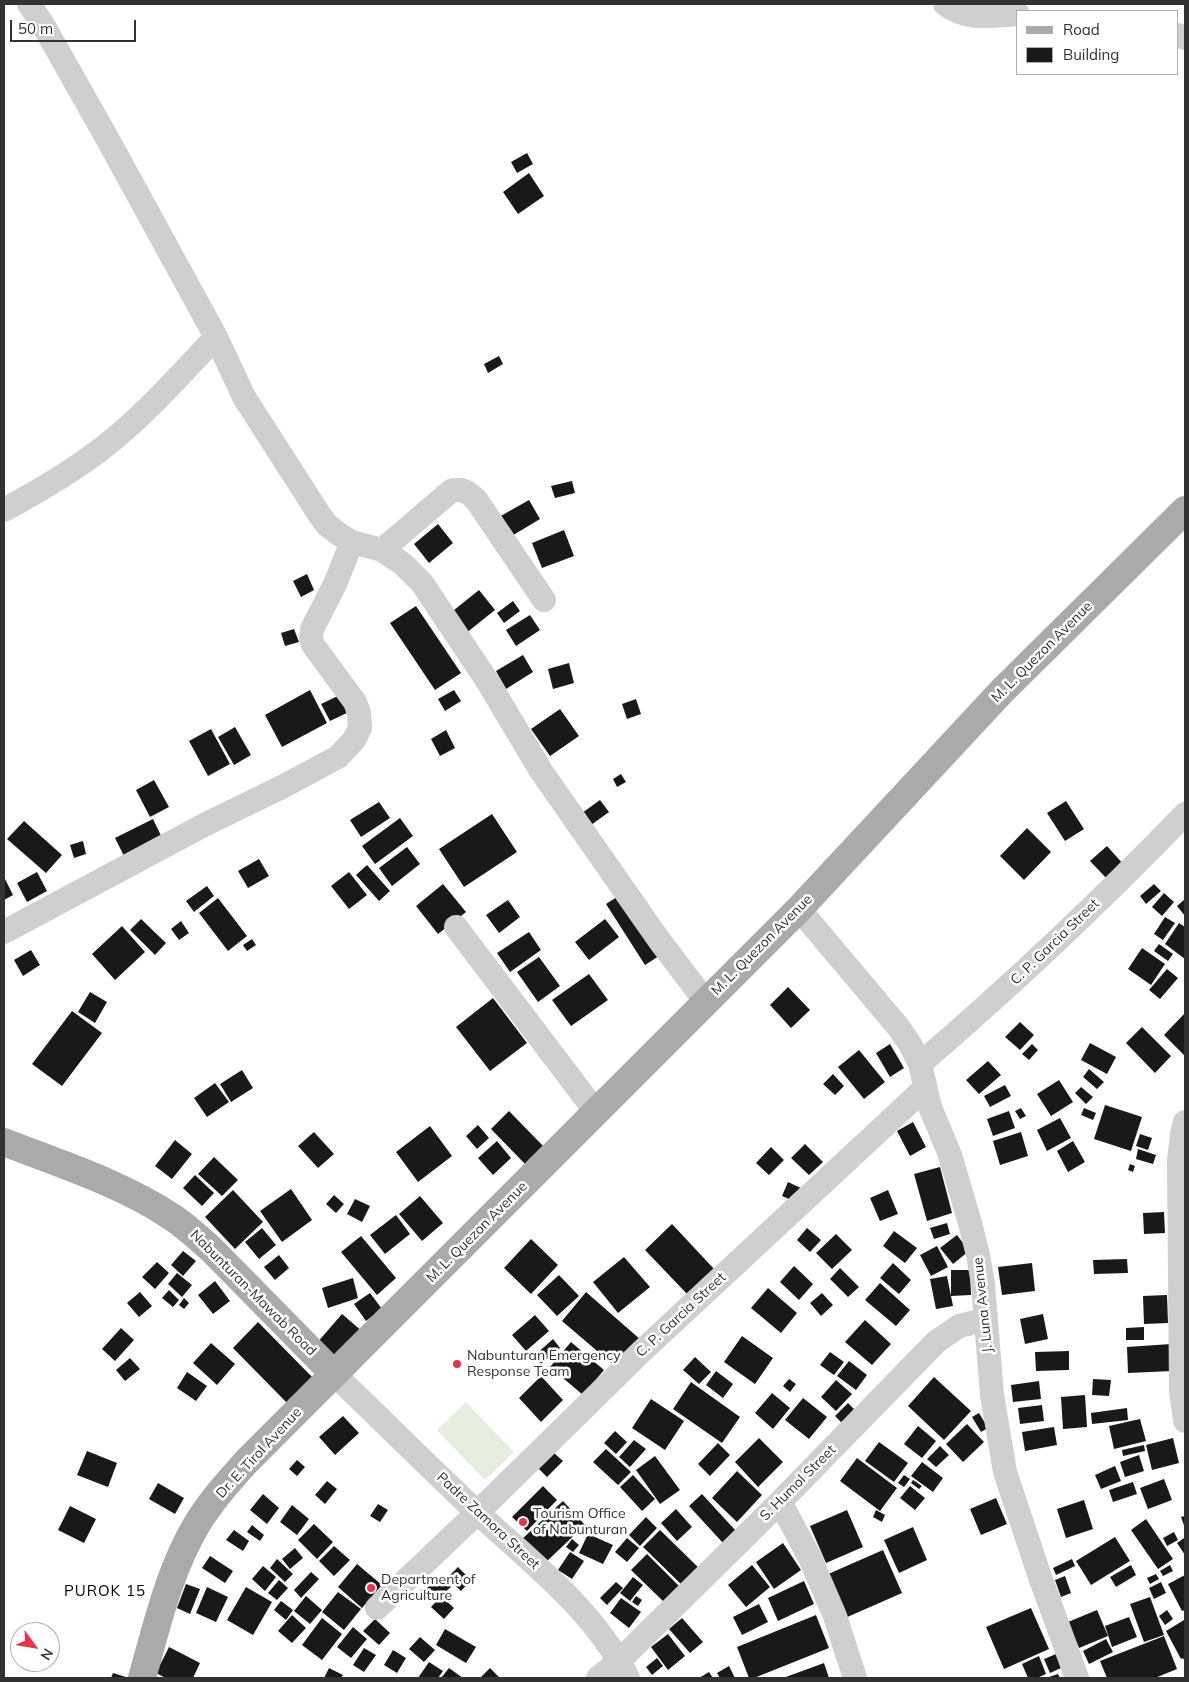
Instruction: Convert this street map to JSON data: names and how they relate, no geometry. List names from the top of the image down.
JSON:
{
  "streets": {
    "main road": ["M. L. Quezon Avenue", "Nabunturan-Mawab Road", "Dr. E. Tirol Avenue"],
    "street": [
      "C. P. Garcia Street",
      "J. Luna Avenue",
      "S. Humol Street",
      "Padre Zamora Street"
    ]
  },
  "crossings": [
    ["M. L. Quezon Avenue", "Nabunturan-Mawab Road"],
    ["M. L. Quezon Avenue", "J. Luna Avenue"],
    ["M. L. Quezon Avenue", "Dr. E. Tirol Avenue"],
    ["M. L. Quezon Avenue", "Padre Zamora Street"],
    ["C. P. Garcia Street", "J. Luna Avenue"],
    ["C. P. Garcia Street", "Padre Zamora Street"],
    ["Nabunturan-Mawab Road", "Dr. E. Tirol Avenue"],
    ["Nabunturan-Mawab Road", "Padre Zamora Street"],
    ["J. Luna Avenue", "S. Humol Street"],
    ["Dr. E. Tirol Avenue", "Padre Zamora Street"],
    ["S. Humol Street", "Padre Zamora Street"]
  ],
  "districts": ["PUROK 15"],
  "places": ["Nabunturan Emergency Response Team", "Tourism Office of Nabunturan", "Department of Agriculture"],
  "legend": ["Road", "Building"],
  "scale_bar": "50 m",
  "north": "bottom right"
}
